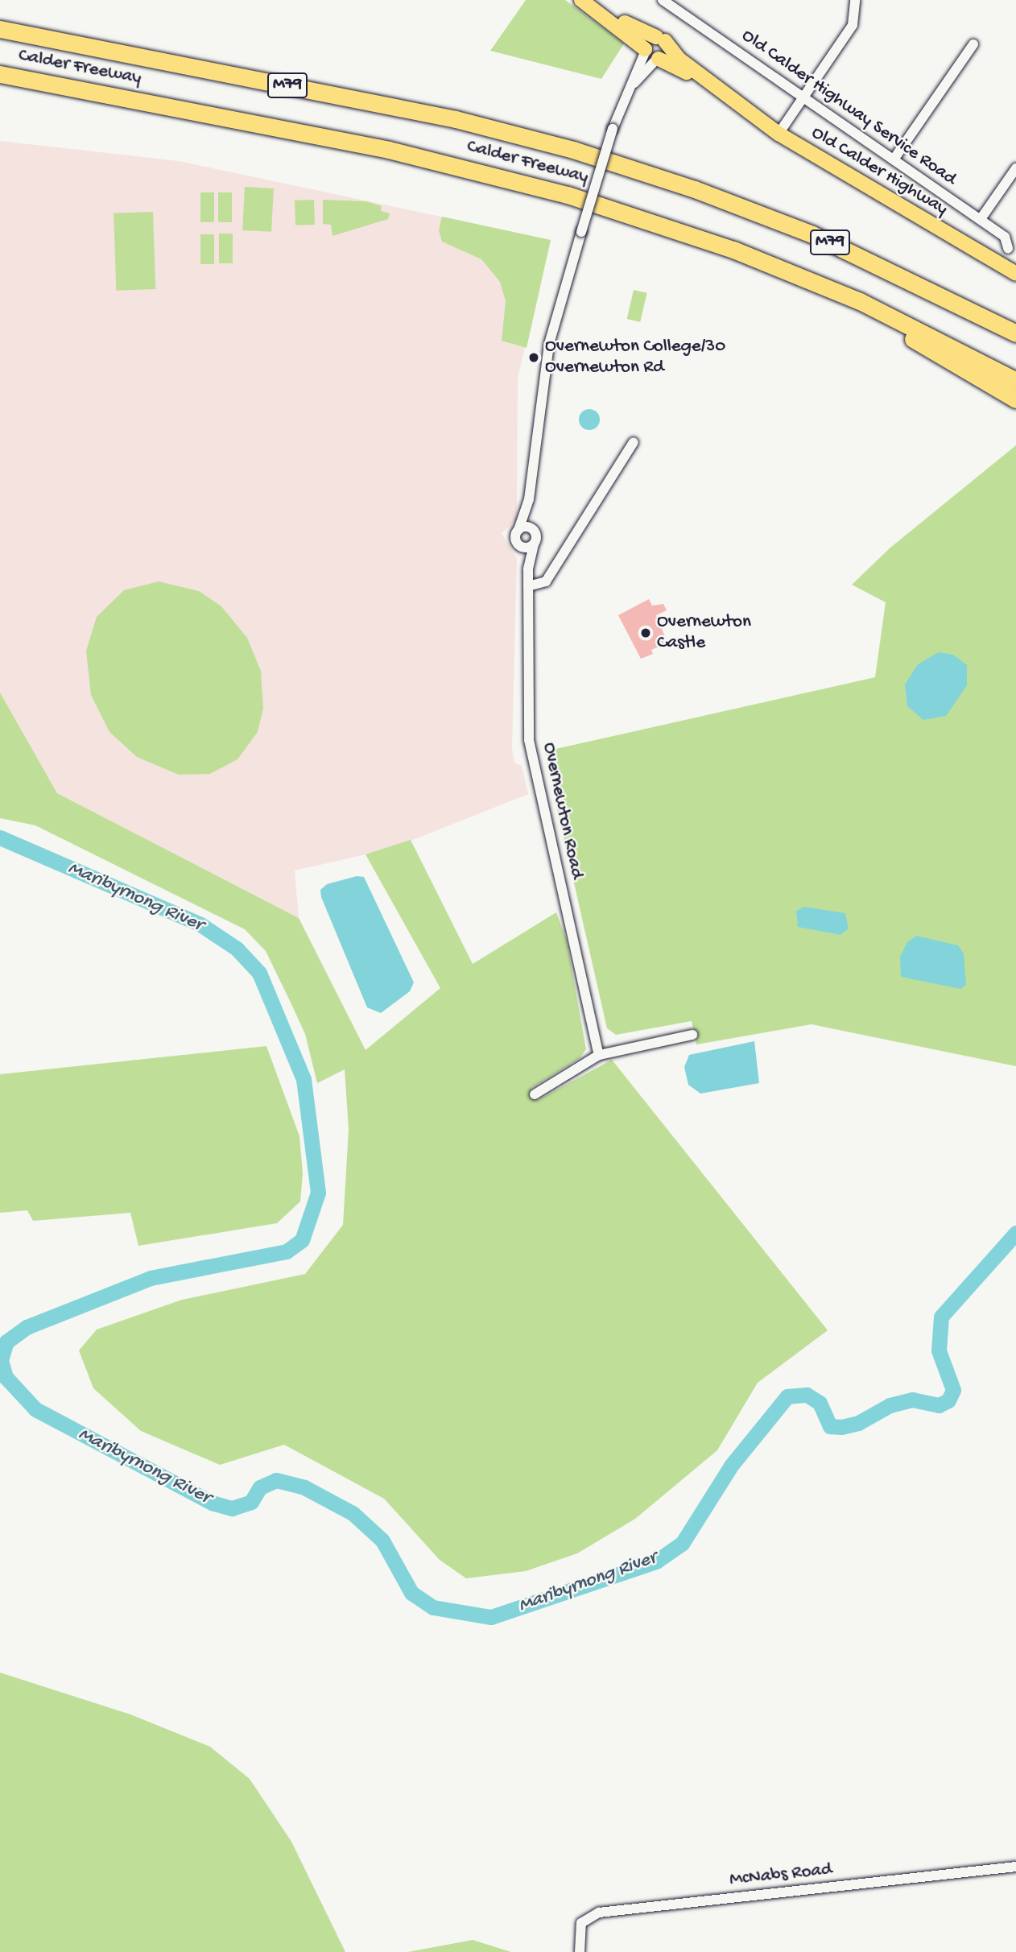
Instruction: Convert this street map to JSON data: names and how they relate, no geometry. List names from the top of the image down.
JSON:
{
  "streets": {
    "highway": ["Calder Freeway", "M79"],
    "main road": ["Old Calder Highway"],
    "street": ["Old Calder Highway Service Road", "Overnewton Road", "McNabs Road"]
  },
  "water": ["Maribyrnong River"],
  "places": ["Overnewton College/30 Overnewton Rd", "Overnewton Castle"]
}
